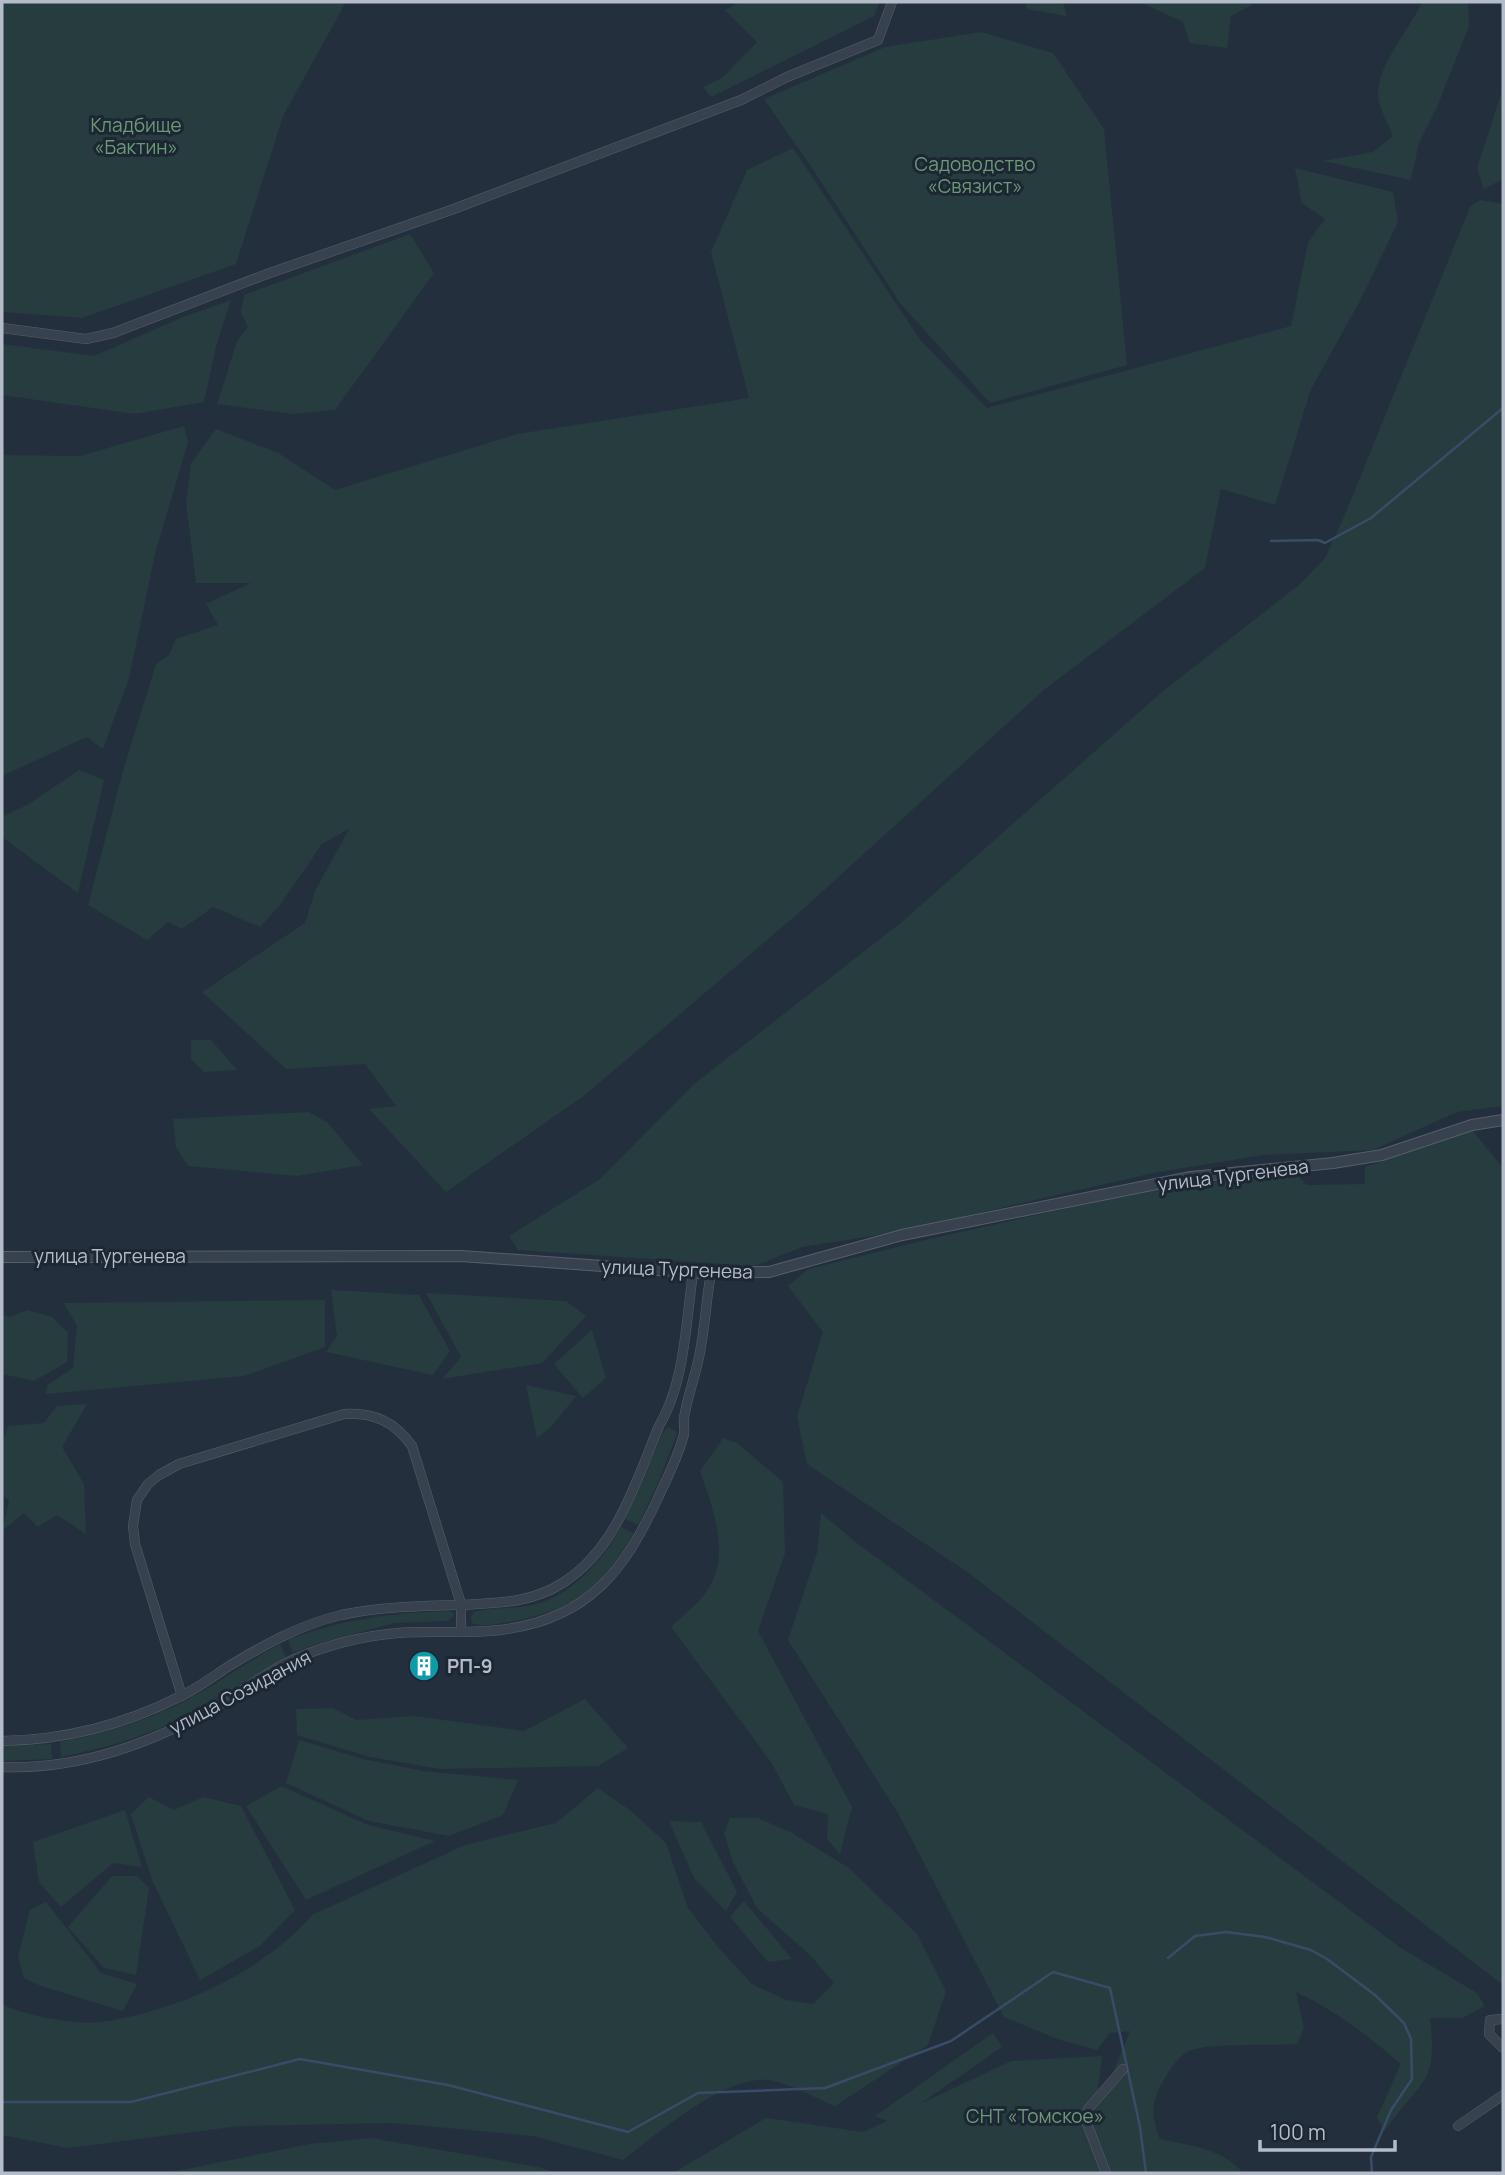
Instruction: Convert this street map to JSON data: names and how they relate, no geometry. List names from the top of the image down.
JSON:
{
  "streets": {
    "street": ["улица Тургенева", "улица Созидания"]
  },
  "crossings": [
    ["улица Тургенева", "улица Созидания"]
  ],
  "parks": ["Кладбище «Бактин»", "Садоводство «Связист»", "СНТ «Томское»"],
  "places": {
    "building": ["РП-9"]
  },
  "scale_bar": "100 m"
}
